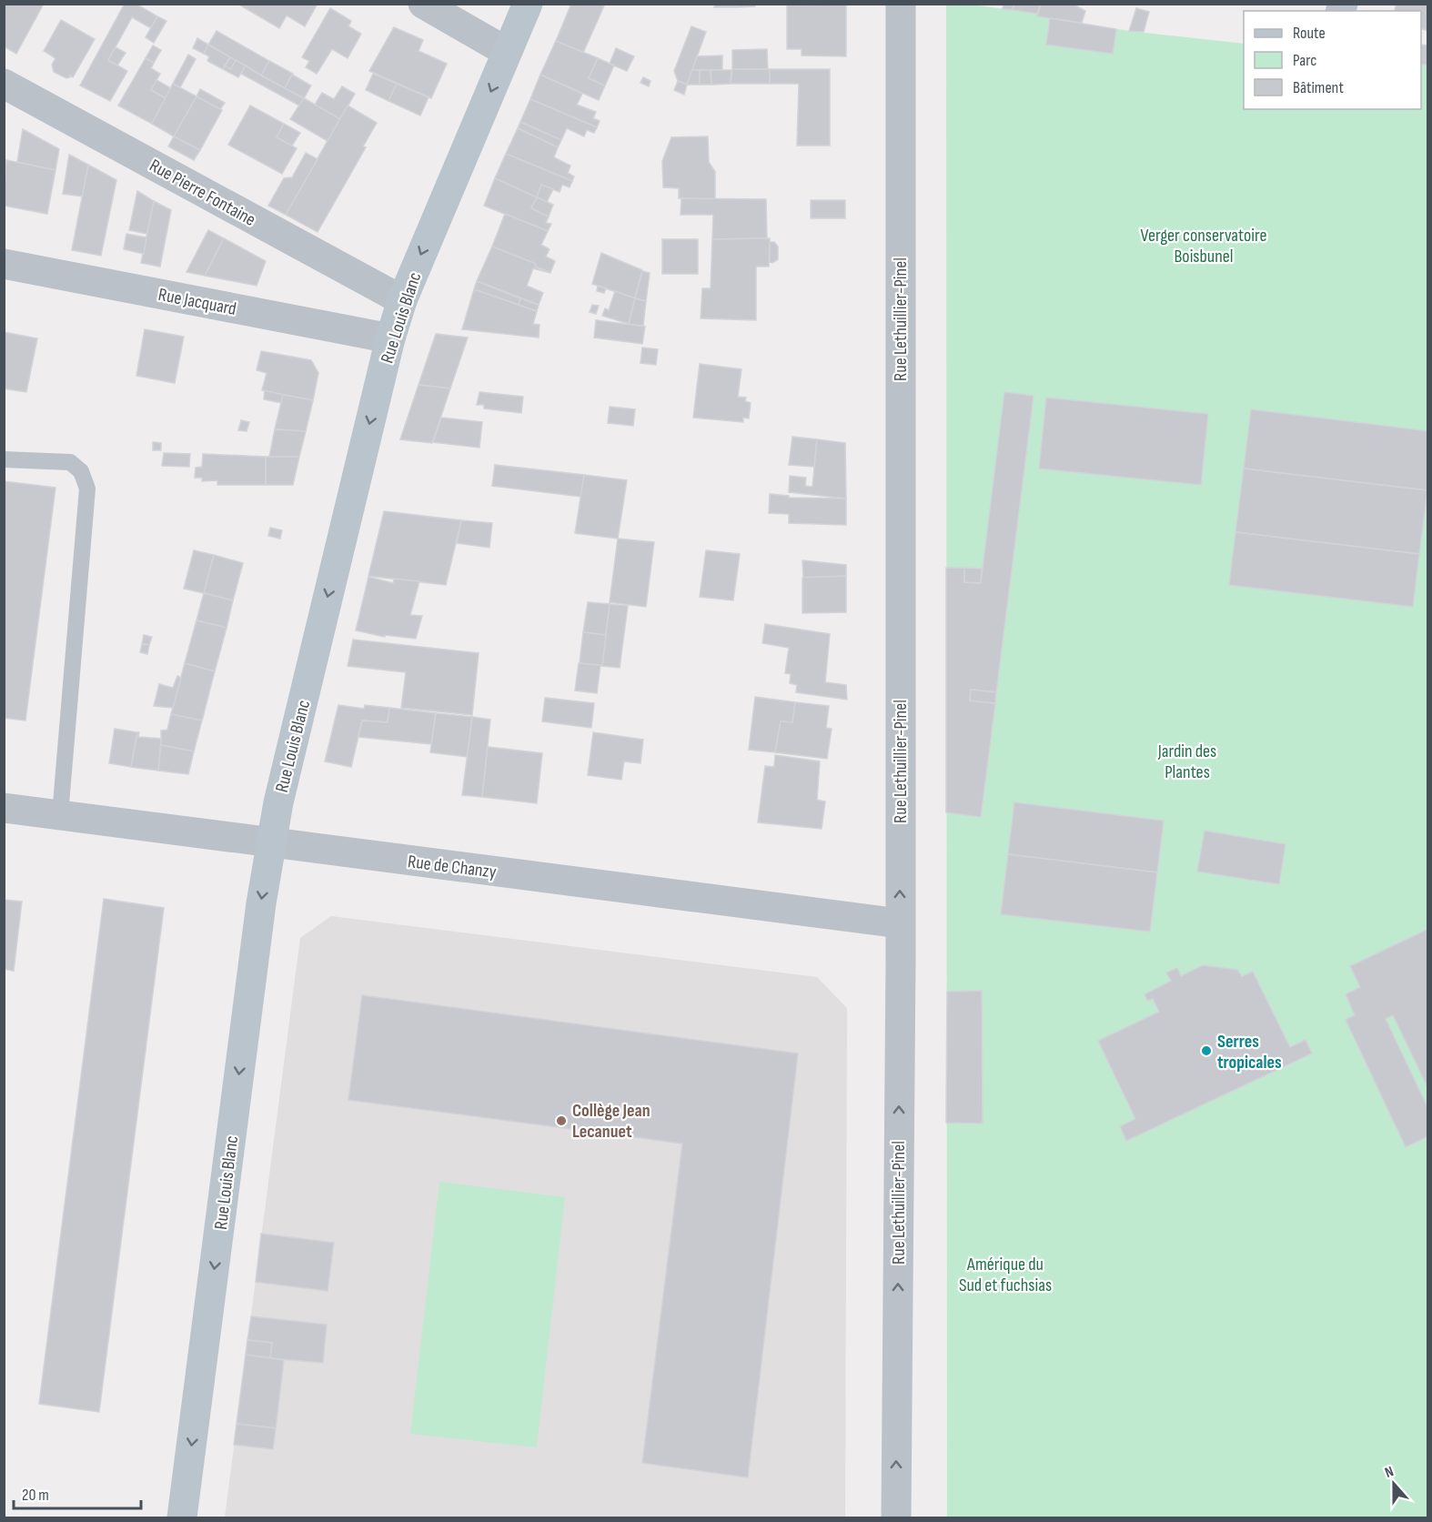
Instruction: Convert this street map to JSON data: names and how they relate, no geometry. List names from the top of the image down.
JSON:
{
  "streets": {
    "street": [
      "Rue Pierre Fontaine",
      "Rue Jacquard",
      "Rue Louis Blanc",
      "Rue Lethuillier-Pinel",
      "Rue de Chanzy"
    ]
  },
  "crossings": [
    ["Rue Pierre Fontaine", "Rue Louis Blanc"],
    ["Rue Jacquard", "Rue Louis Blanc"],
    ["Rue Louis Blanc", "Rue de Chanzy"],
    ["Rue Lethuillier-Pinel", "Rue de Chanzy"]
  ],
  "one_way": ["Rue Louis Blanc", "Rue Lethuillier-Pinel"],
  "parks": ["Verger conservatoire Boisbunel", "Jardin des Plantes", "Amérique du Sud et fuchsias"],
  "places": ["Serres tropicales", "Collège Jean Lecanuet"],
  "legend": ["Route", "Parc", "Bâtiment"],
  "scale_bar": "20 m",
  "north": "top"
}
